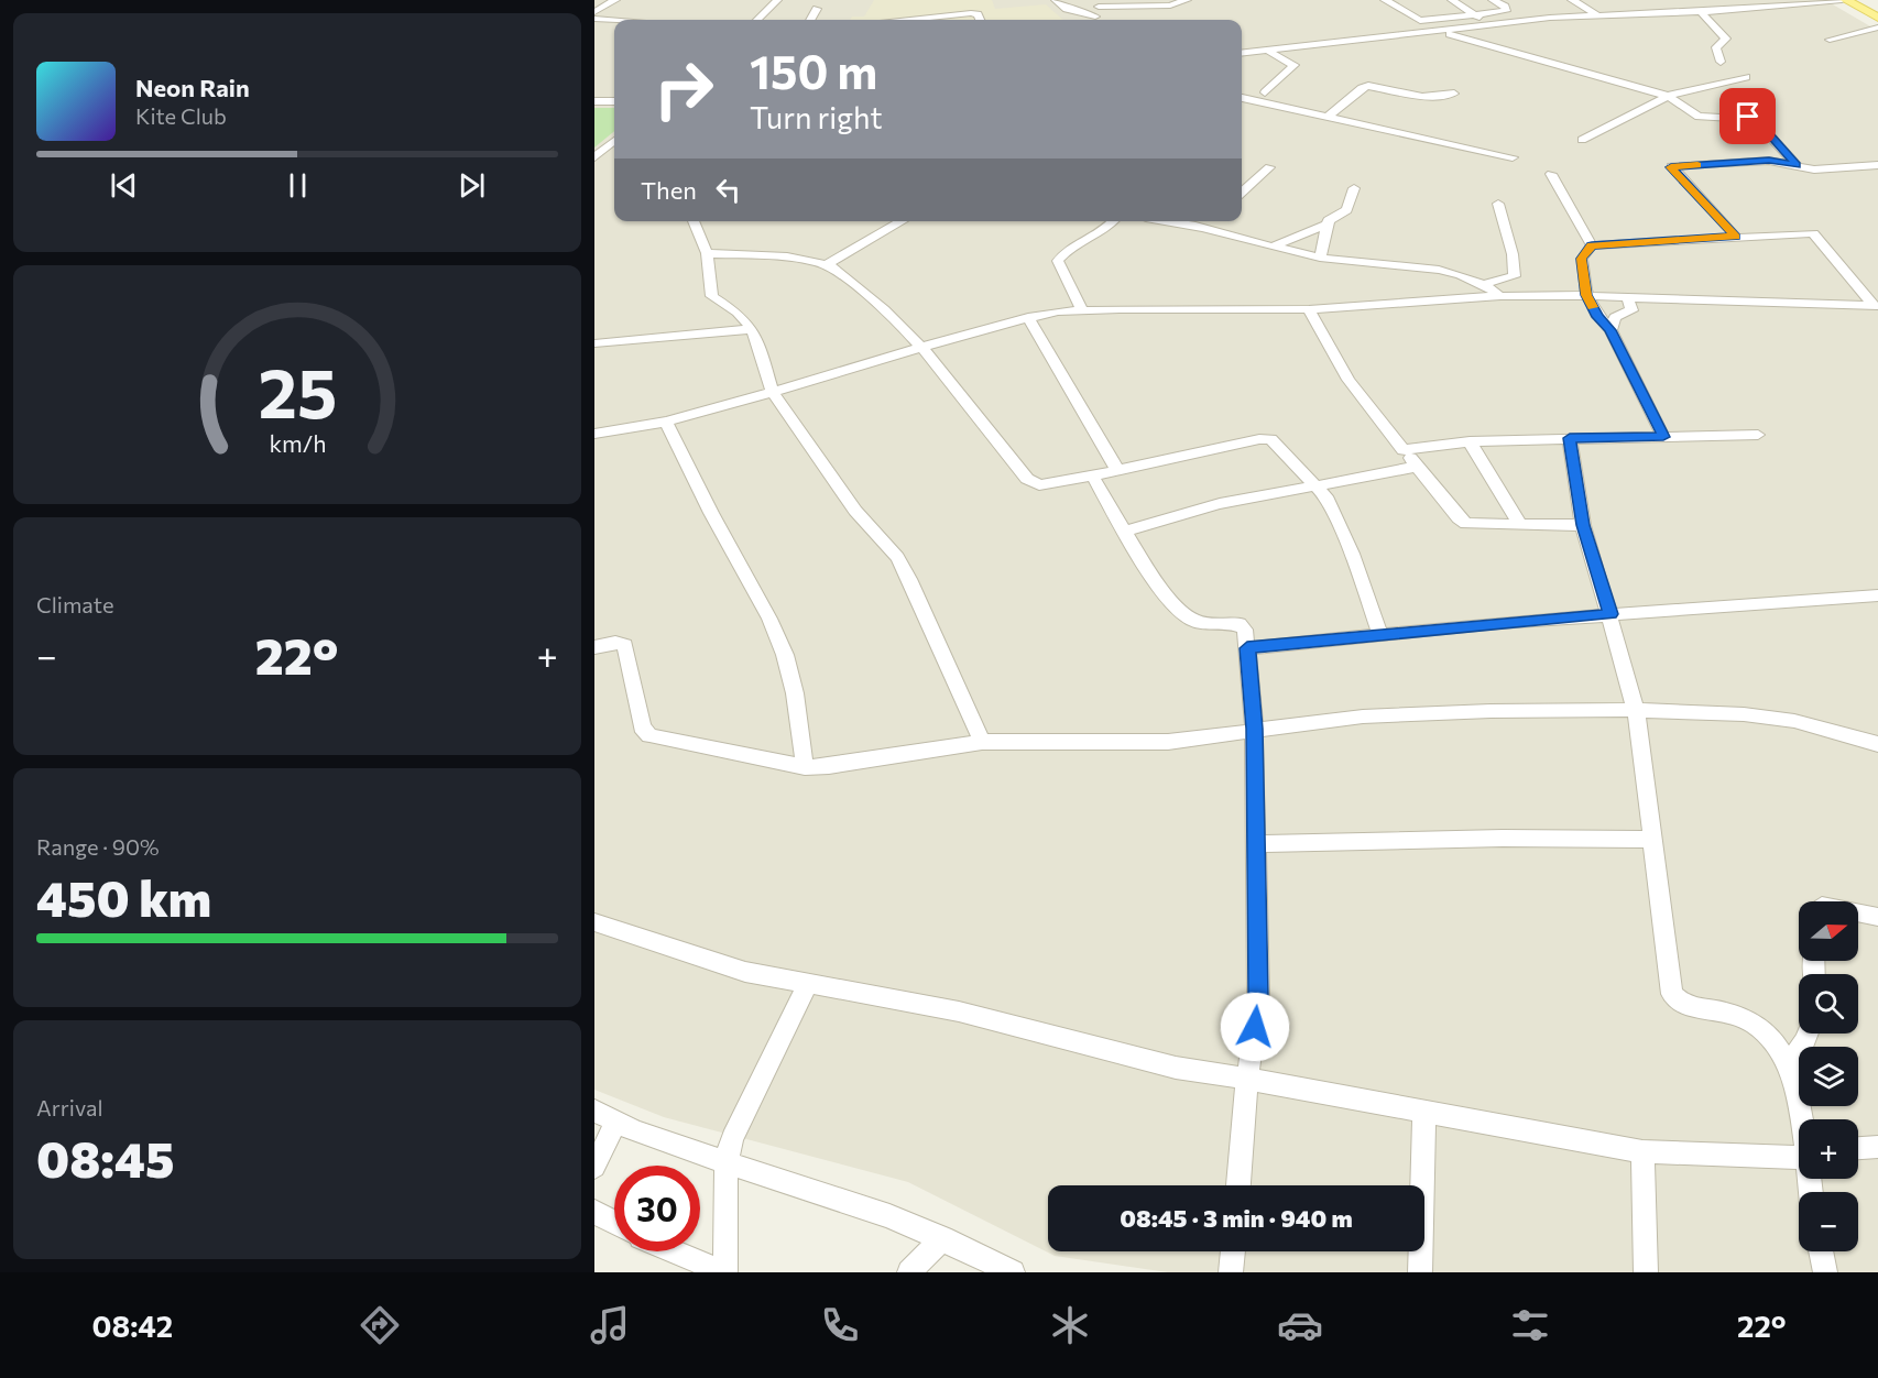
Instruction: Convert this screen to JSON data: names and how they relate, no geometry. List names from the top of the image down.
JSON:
{
  "north": "right",
  "page": {
    "turn": ["150 m", "Turn right"],
    "song": ["Neon Rain", "Kite Club"],
    "then": "Then",
    "tile": [
      "Climate",
      ["Range · 90%", "450 km"],
      ["Arrival", "08:45"]
    ],
    "heat": ["−", "22°", "+"],
    "map_buttons": ["+", "−"],
    "limit": "30",
    "trip": "08:45 · 3 min · 940 m",
    "tabs": ["08:42", "22°"],
    "gauge": ["25", "km/h"]
  }
}
